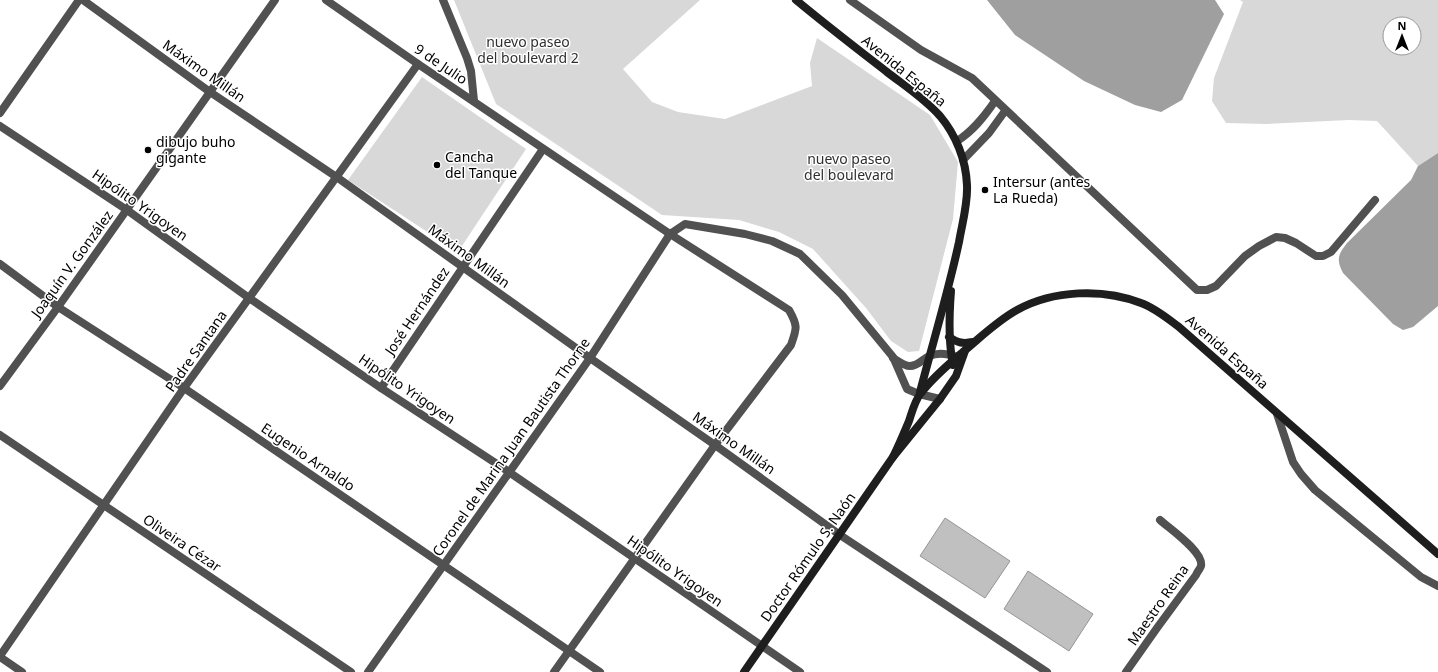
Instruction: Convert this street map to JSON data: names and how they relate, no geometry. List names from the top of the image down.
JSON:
{
  "streets": {
    "main road": ["Avenida España", "Doctor Rómulo S. Naón"],
    "street": [
      "9 de Julio",
      "Máximo Millán",
      "Hipólito Yrigoyen",
      "Joaquín V. González",
      "José Hernández",
      "Padre Santana",
      "Coronel de Marina Juan Bautista Thorne",
      "Eugenio Arnaldo",
      "Oliveira Cézar",
      "Maestro Reina"
    ]
  },
  "crossings": [
    ["9 de Julio", "Máximo Millán"],
    ["9 de Julio", "Hipólito Yrigoyen"],
    ["9 de Julio", "José Hernández"],
    ["9 de Julio", "Padre Santana"],
    ["9 de Julio", "Coronel de Marina Juan Bautista Thorne"],
    ["9 de Julio", "Eugenio Arnaldo"],
    ["Máximo Millán", "Joaquín V. González"],
    ["Máximo Millán", "José Hernández"],
    ["Máximo Millán", "Padre Santana"],
    ["Máximo Millán", "Coronel de Marina Juan Bautista Thorne"],
    ["Máximo Millán", "Doctor Rómulo S. Naón"],
    ["Avenida España", "Doctor Rómulo S. Naón"],
    ["Hipólito Yrigoyen", "Joaquín V. González"],
    ["Hipólito Yrigoyen", "José Hernández"],
    ["Hipólito Yrigoyen", "Padre Santana"],
    ["Hipólito Yrigoyen", "Coronel de Marina Juan Bautista Thorne"],
    ["Hipólito Yrigoyen", "Doctor Rómulo S. Naón"],
    ["Joaquín V. González", "Eugenio Arnaldo"],
    ["Padre Santana", "Eugenio Arnaldo"],
    ["Padre Santana", "Oliveira Cézar"],
    ["Coronel de Marina Juan Bautista Thorne", "Eugenio Arnaldo"]
  ],
  "parks": ["nuevo paseo del boulevard 2", "nuevo paseo del boulevard"],
  "places": ["dibujo buho gigante", "Cancha del Tanque", "Intersur (antes La Rueda)"],
  "north": "top"
}
